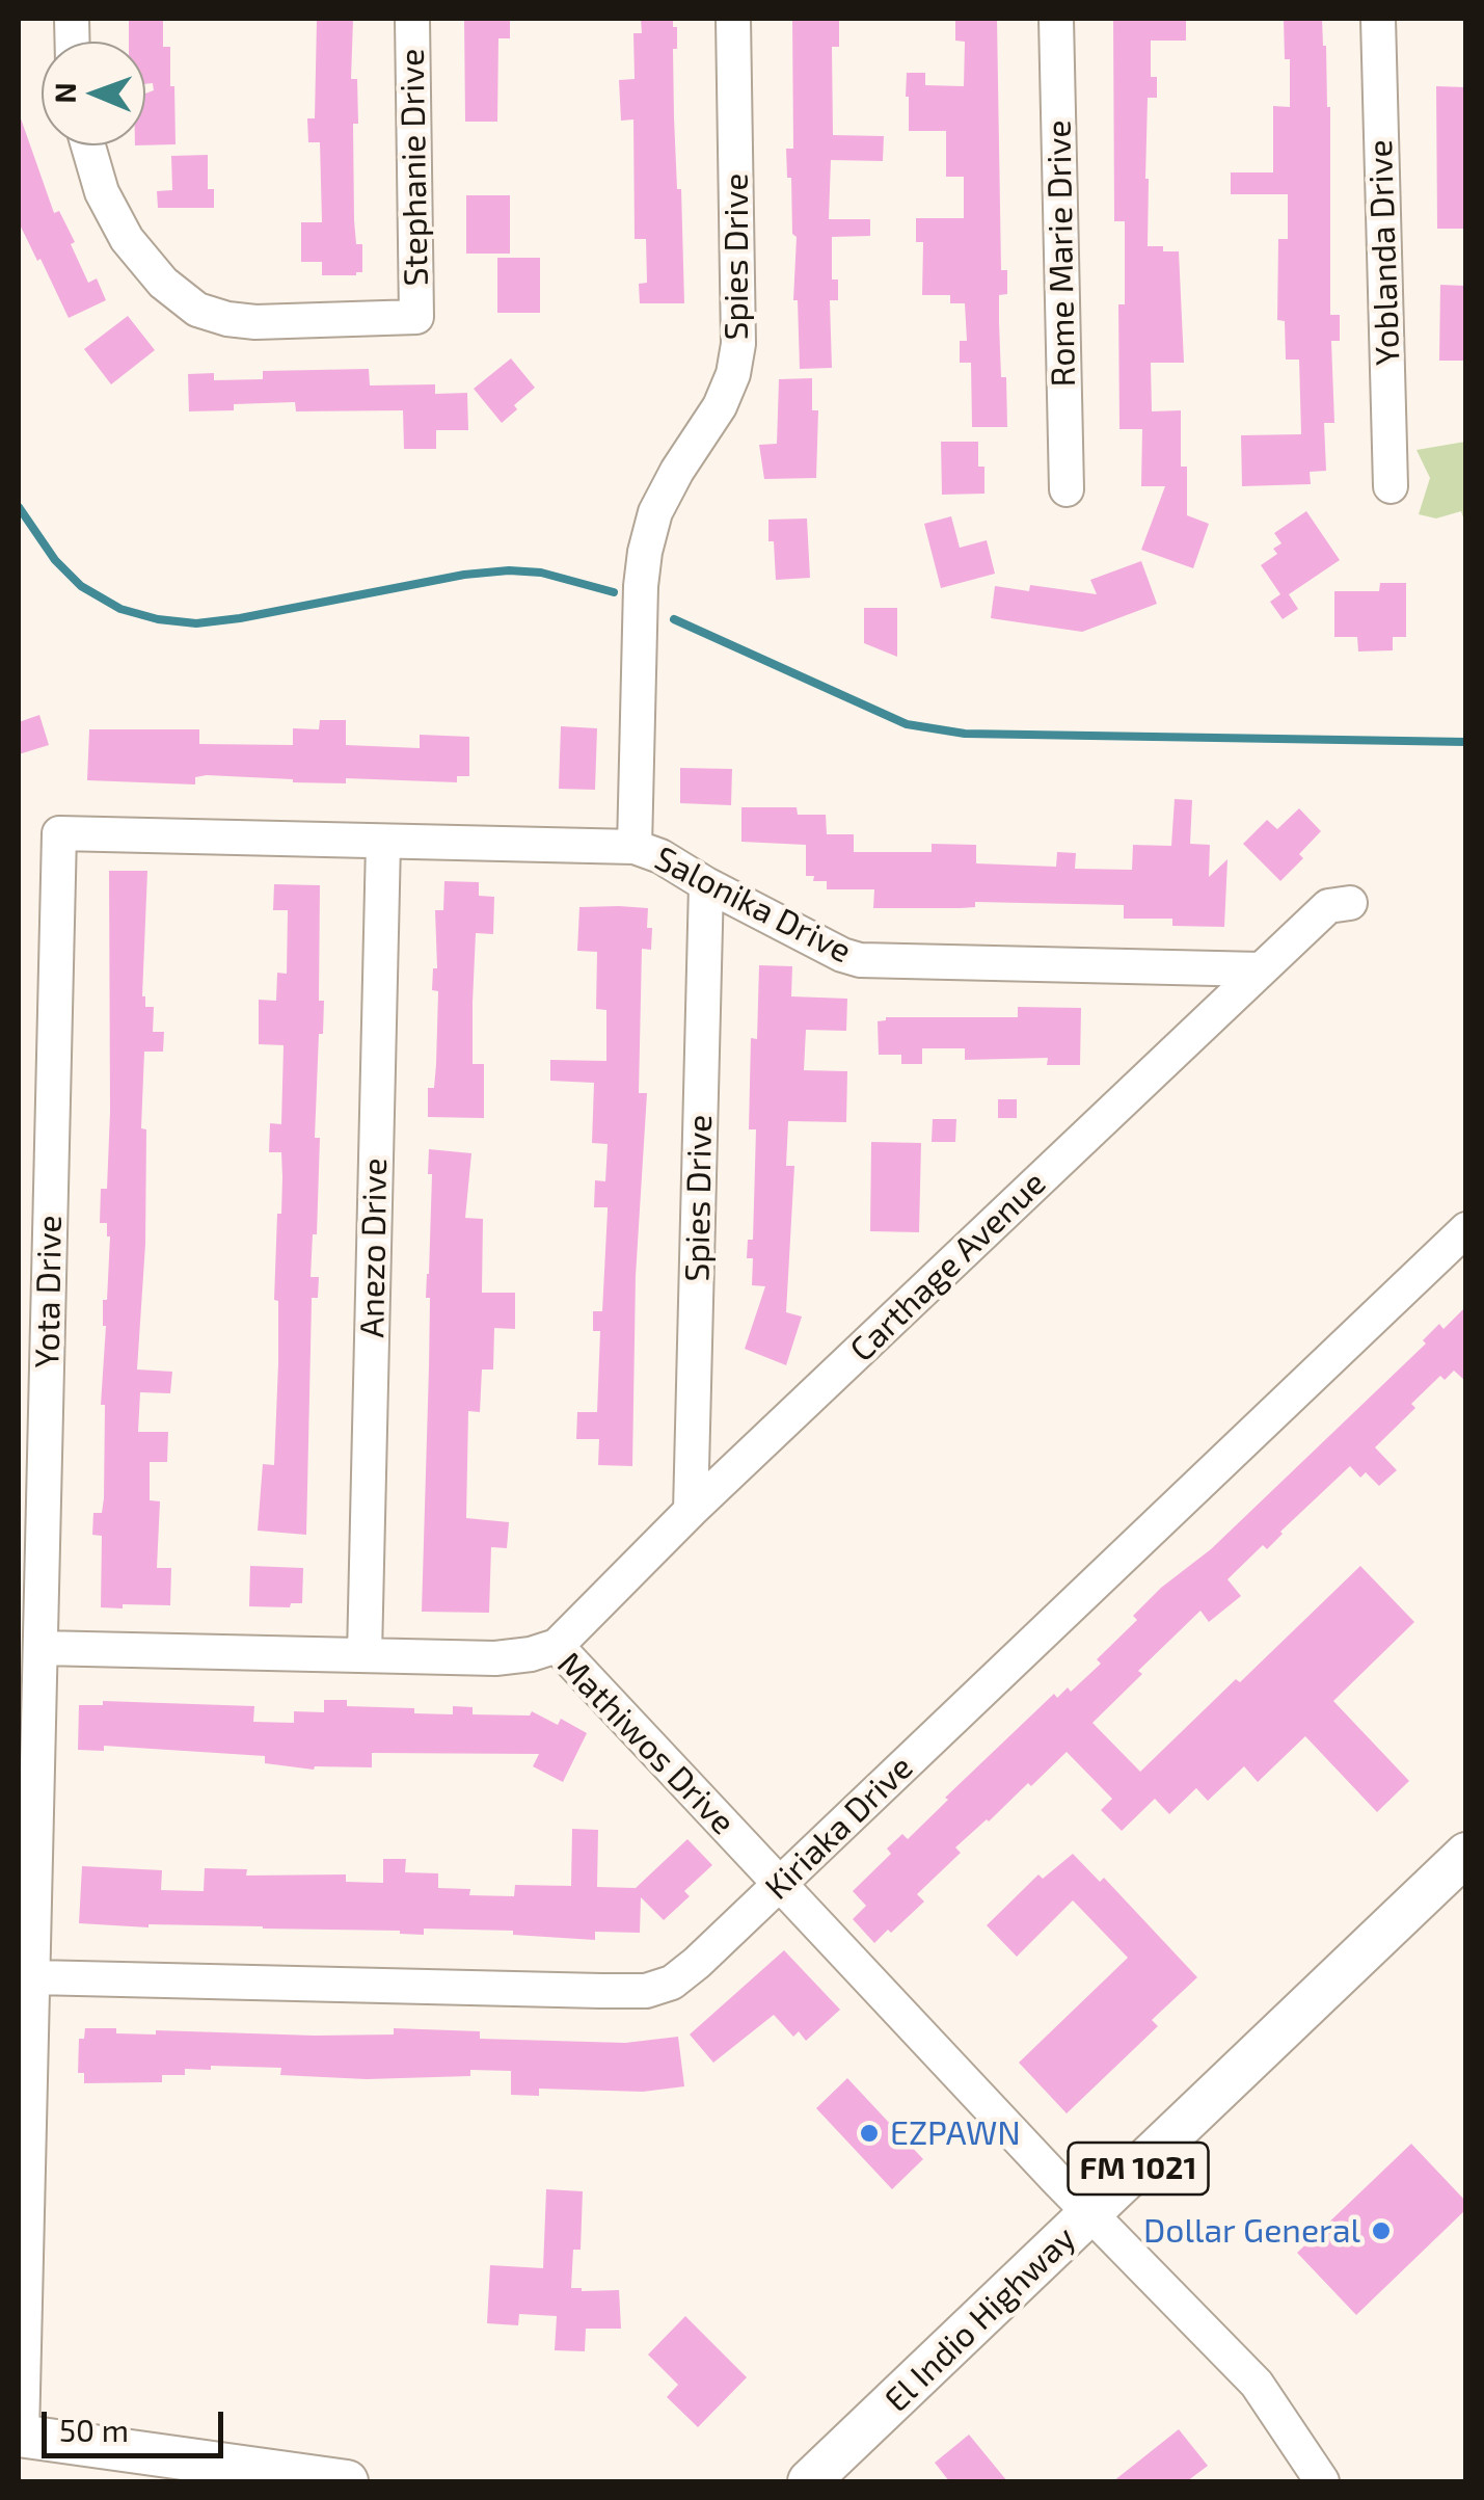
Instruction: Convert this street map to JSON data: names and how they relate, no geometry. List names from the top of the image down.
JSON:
{
  "streets": {
    "main road": ["FM 1021", "El Indio Highway"],
    "street": [
      "Stephanie Drive",
      "Yoblanda Drive",
      "Rome Marie Drive",
      "Spies Drive",
      "Salonika Drive",
      "Anezo Drive",
      "Carthage Avenue",
      "Yota Drive",
      "Mathiwos Drive",
      "Kiriaka Drive"
    ]
  },
  "crossings": [
    ["Spies Drive", "Salonika Drive"],
    ["Spies Drive", "Carthage Avenue"],
    ["Salonika Drive", "Anezo Drive"],
    ["Salonika Drive", "Carthage Avenue"],
    ["Salonika Drive", "Yota Drive"],
    ["Anezo Drive", "Mathiwos Drive"],
    ["Carthage Avenue", "Mathiwos Drive"],
    ["Yota Drive", "Mathiwos Drive"],
    ["Yota Drive", "Kiriaka Drive"],
    ["Mathiwos Drive", "Kiriaka Drive"],
    ["Mathiwos Drive", "El Indio Highway"]
  ],
  "places": ["EZPAWN", "Dollar General"],
  "scale_bar": "50 m",
  "north": "left"
}
